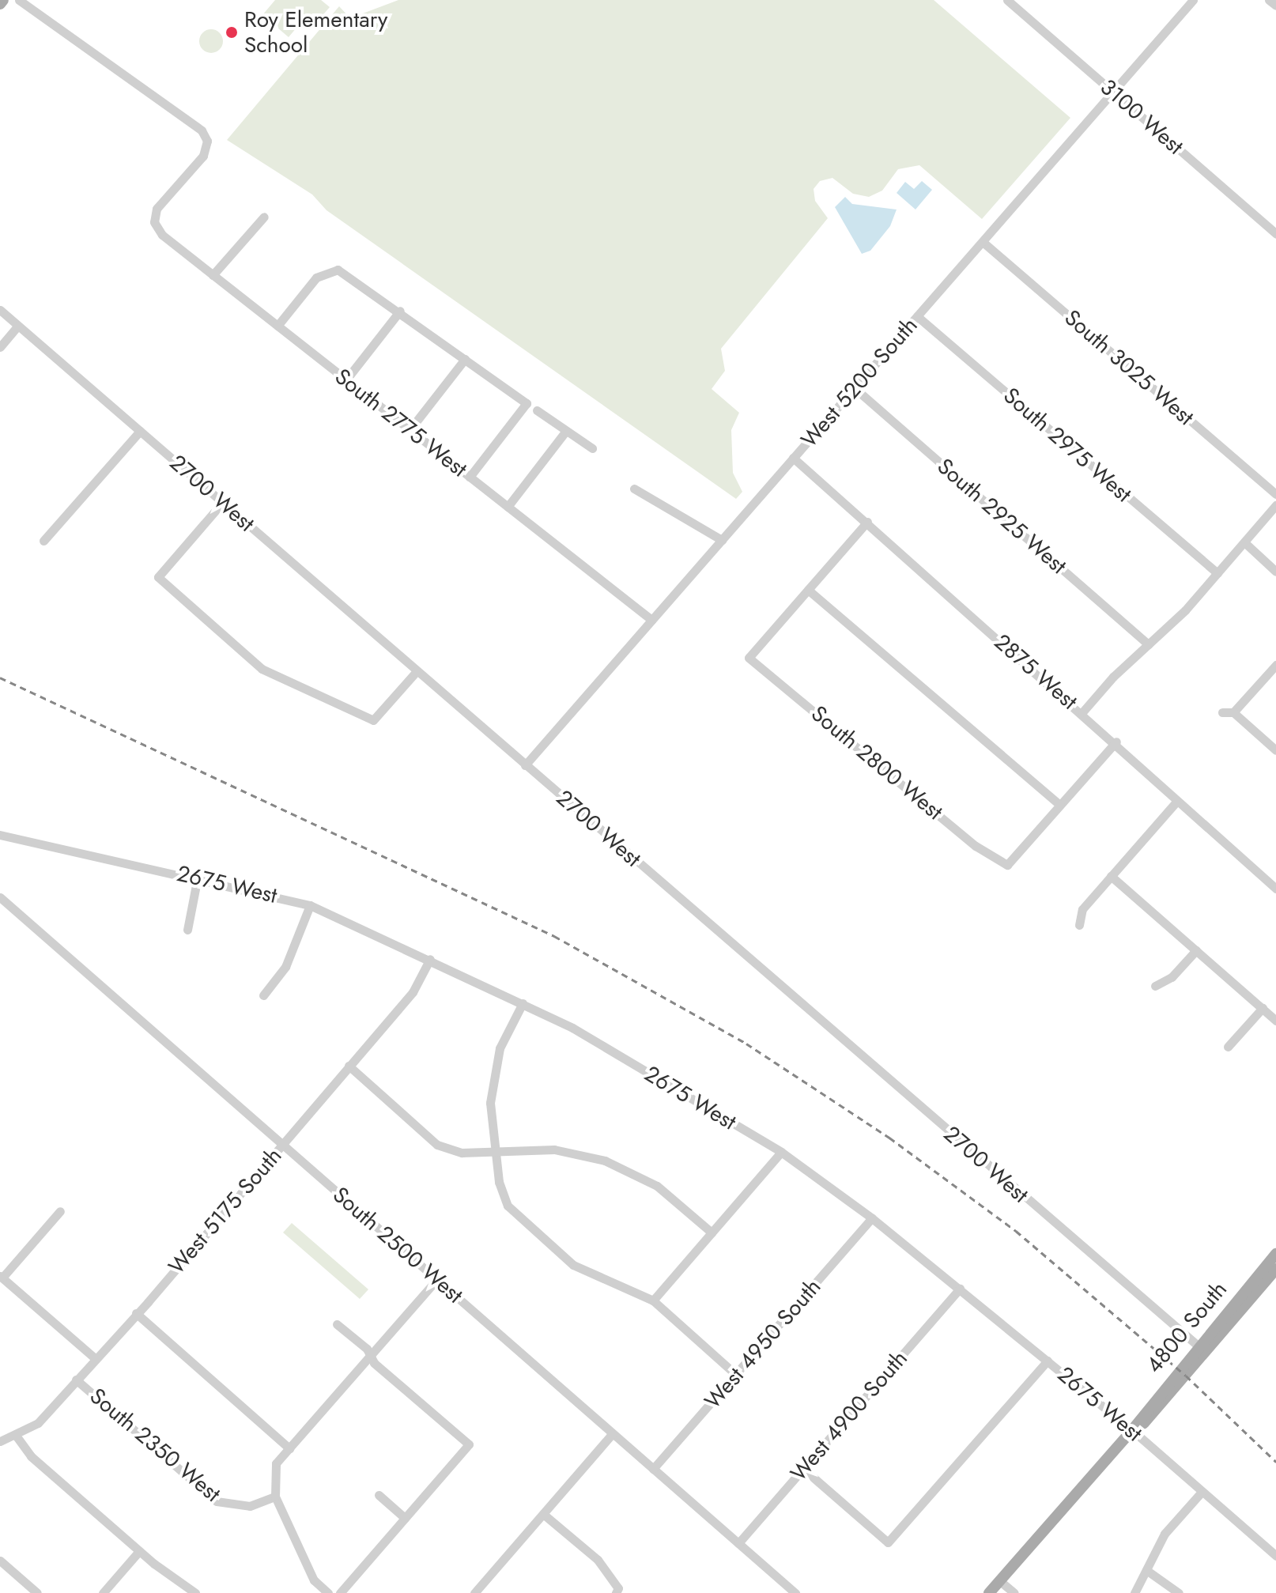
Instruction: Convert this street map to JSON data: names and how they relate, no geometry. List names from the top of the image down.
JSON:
{
  "streets": {
    "main road": ["4800 South"],
    "street": [
      "3100 West",
      "South 3025 West",
      "West 5200 South",
      "South 2775 West",
      "South 2975 West",
      "2700 West",
      "South 2925 West",
      "2875 West",
      "South 2800 West",
      "2675 West",
      "West 5175 South",
      "South 2500 West",
      "West 4950 South",
      "West 4900 South",
      "South 2350 West"
    ]
  },
  "crossings": [
    ["3100 West", "West 5200 South"],
    ["South 3025 West", "West 5200 South"],
    ["West 5200 South", "South 2775 West"],
    ["West 5200 South", "South 2975 West"],
    ["West 5200 South", "2700 West"],
    ["West 5200 South", "South 2925 West"],
    ["West 5200 South", "2875 West"],
    ["2700 West", "4800 South"],
    ["2675 West", "West 5175 South"],
    ["2675 West", "4800 South"],
    ["2675 West", "West 4950 South"],
    ["2675 West", "West 4900 South"],
    ["West 5175 South", "South 2500 West"],
    ["West 5175 South", "South 2350 West"],
    ["South 2500 West", "West 4950 South"],
    ["South 2500 West", "West 4900 South"]
  ],
  "places": ["Roy Elementary School"]
}
